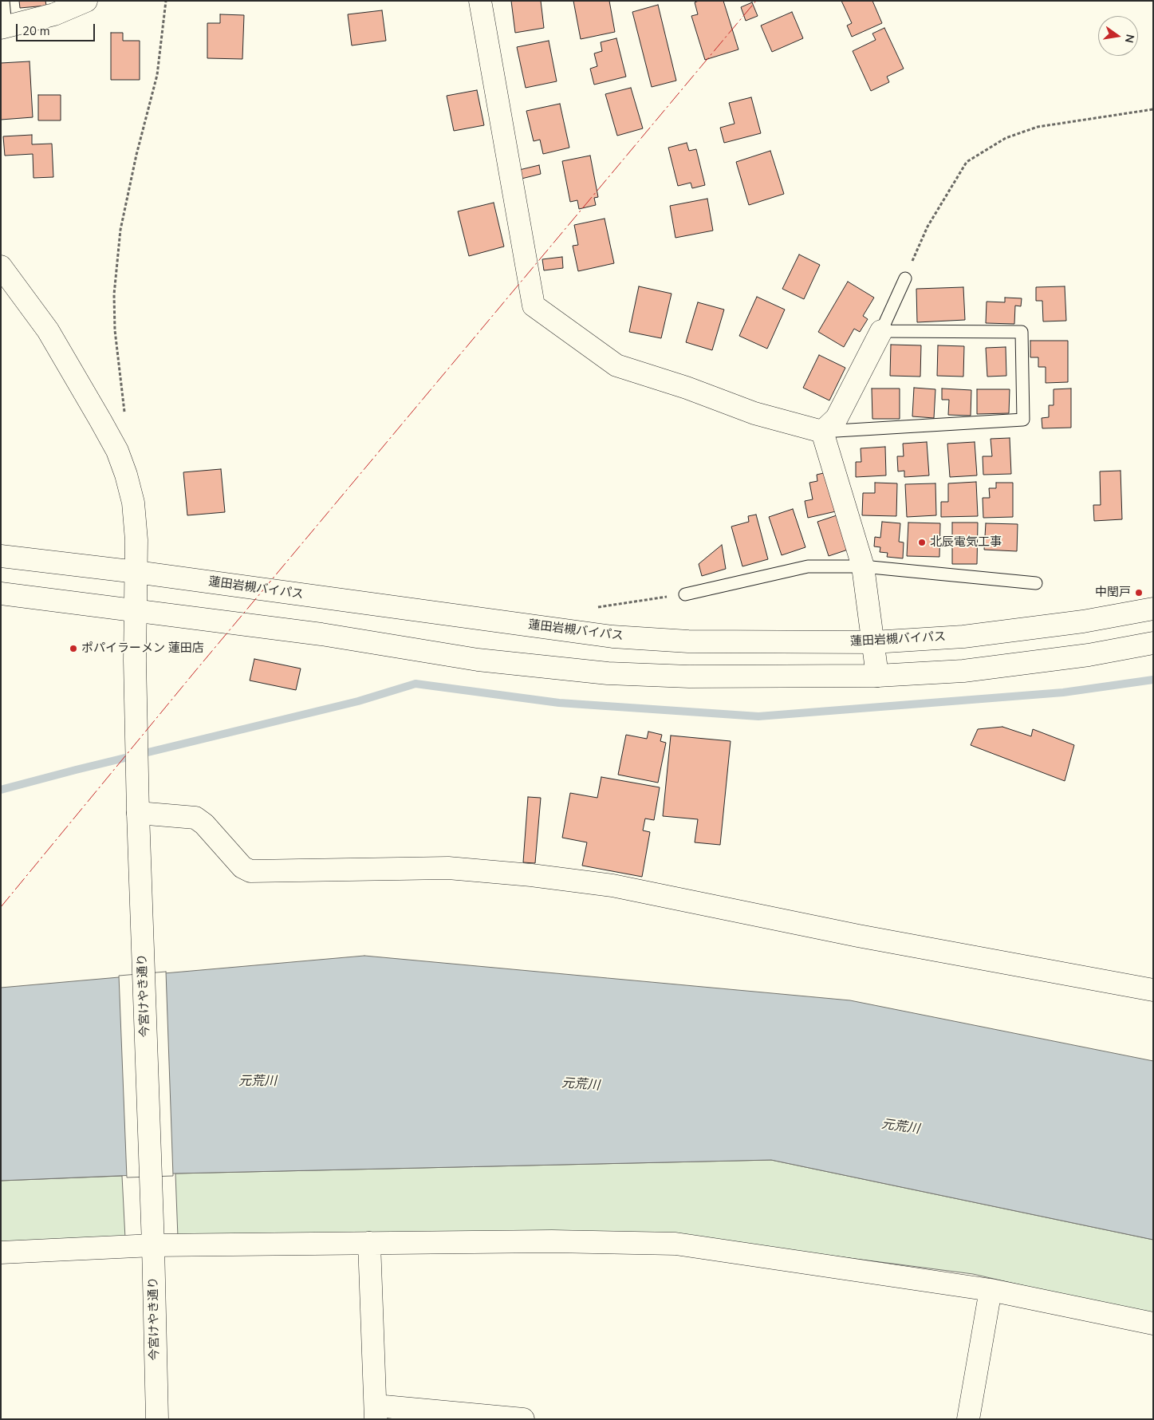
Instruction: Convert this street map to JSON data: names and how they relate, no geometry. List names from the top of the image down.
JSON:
{
  "streets": {
    "main road": ["蓮田岩槻バイパス", "今宮けやき通り"]
  },
  "crossings": [
    ["蓮田岩槻バイパス", "今宮けやき通り"]
  ],
  "water": ["元荒川"],
  "places": ["北辰電気工事", "中閏戸", "ポパイラーメン 蓮田店"],
  "scale_bar": "20 m",
  "north": "right"
}
